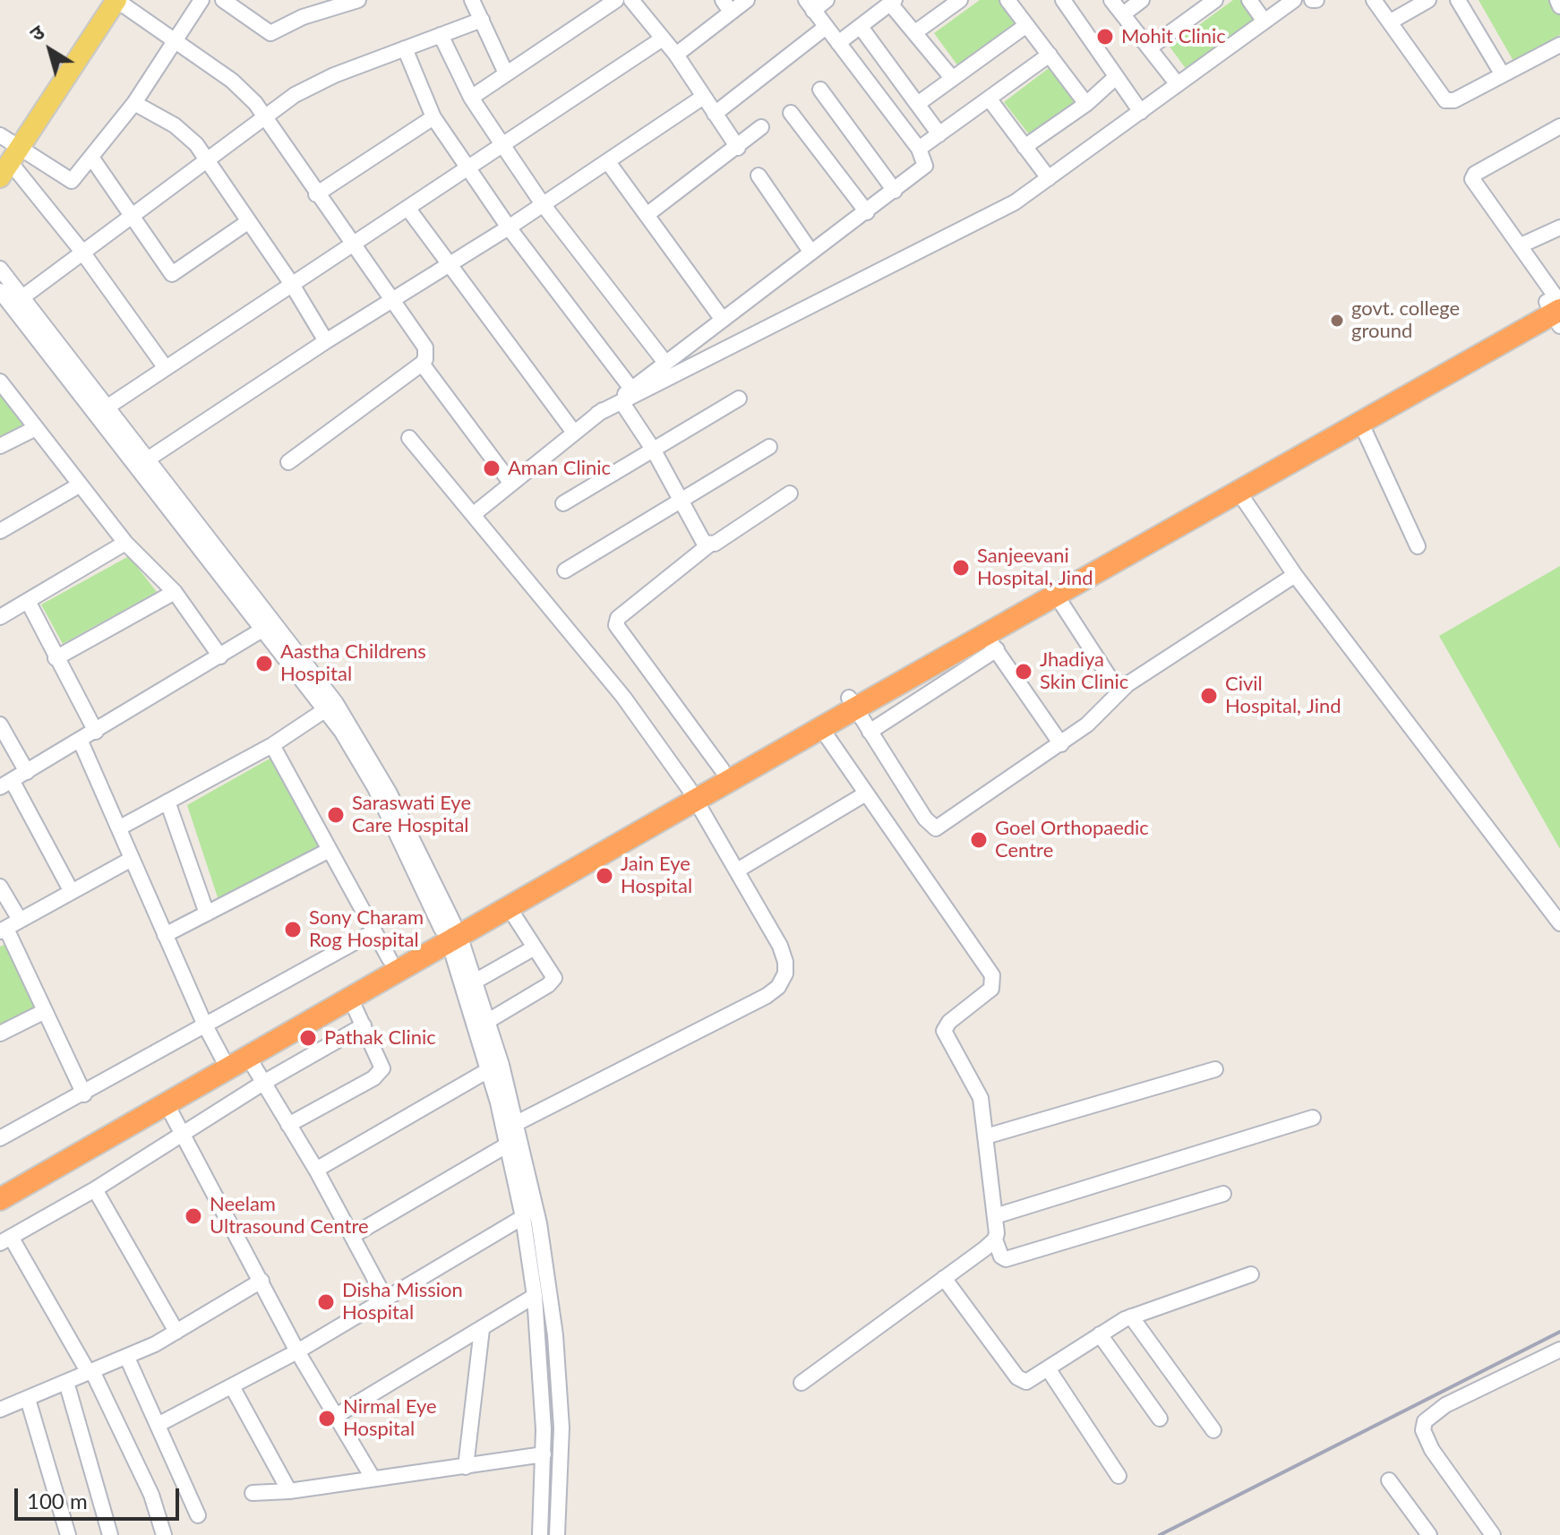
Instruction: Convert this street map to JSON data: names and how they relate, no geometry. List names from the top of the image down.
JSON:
{
  "places": [
    "Mohit Clinic",
    "govt. college ground",
    "Aman Clinic",
    "Sanjeevani Hospital, Jind",
    "Aastha Childrens Hospital",
    "Jhadiya Skin Clinic",
    "Civil Hospital, Jind",
    "Saraswati Eye Care Hospital",
    "Goel Orthopaedic Centre",
    "Jain Eye Hospital",
    "Sony Charam Rog Hospital",
    "Pathak Clinic",
    "Neelam Ultrasound Centre",
    "Disha Mission Hospital",
    "Nirmal Eye Hospital"
  ],
  "scale_bar": "100 m",
  "north": "top left"
}
